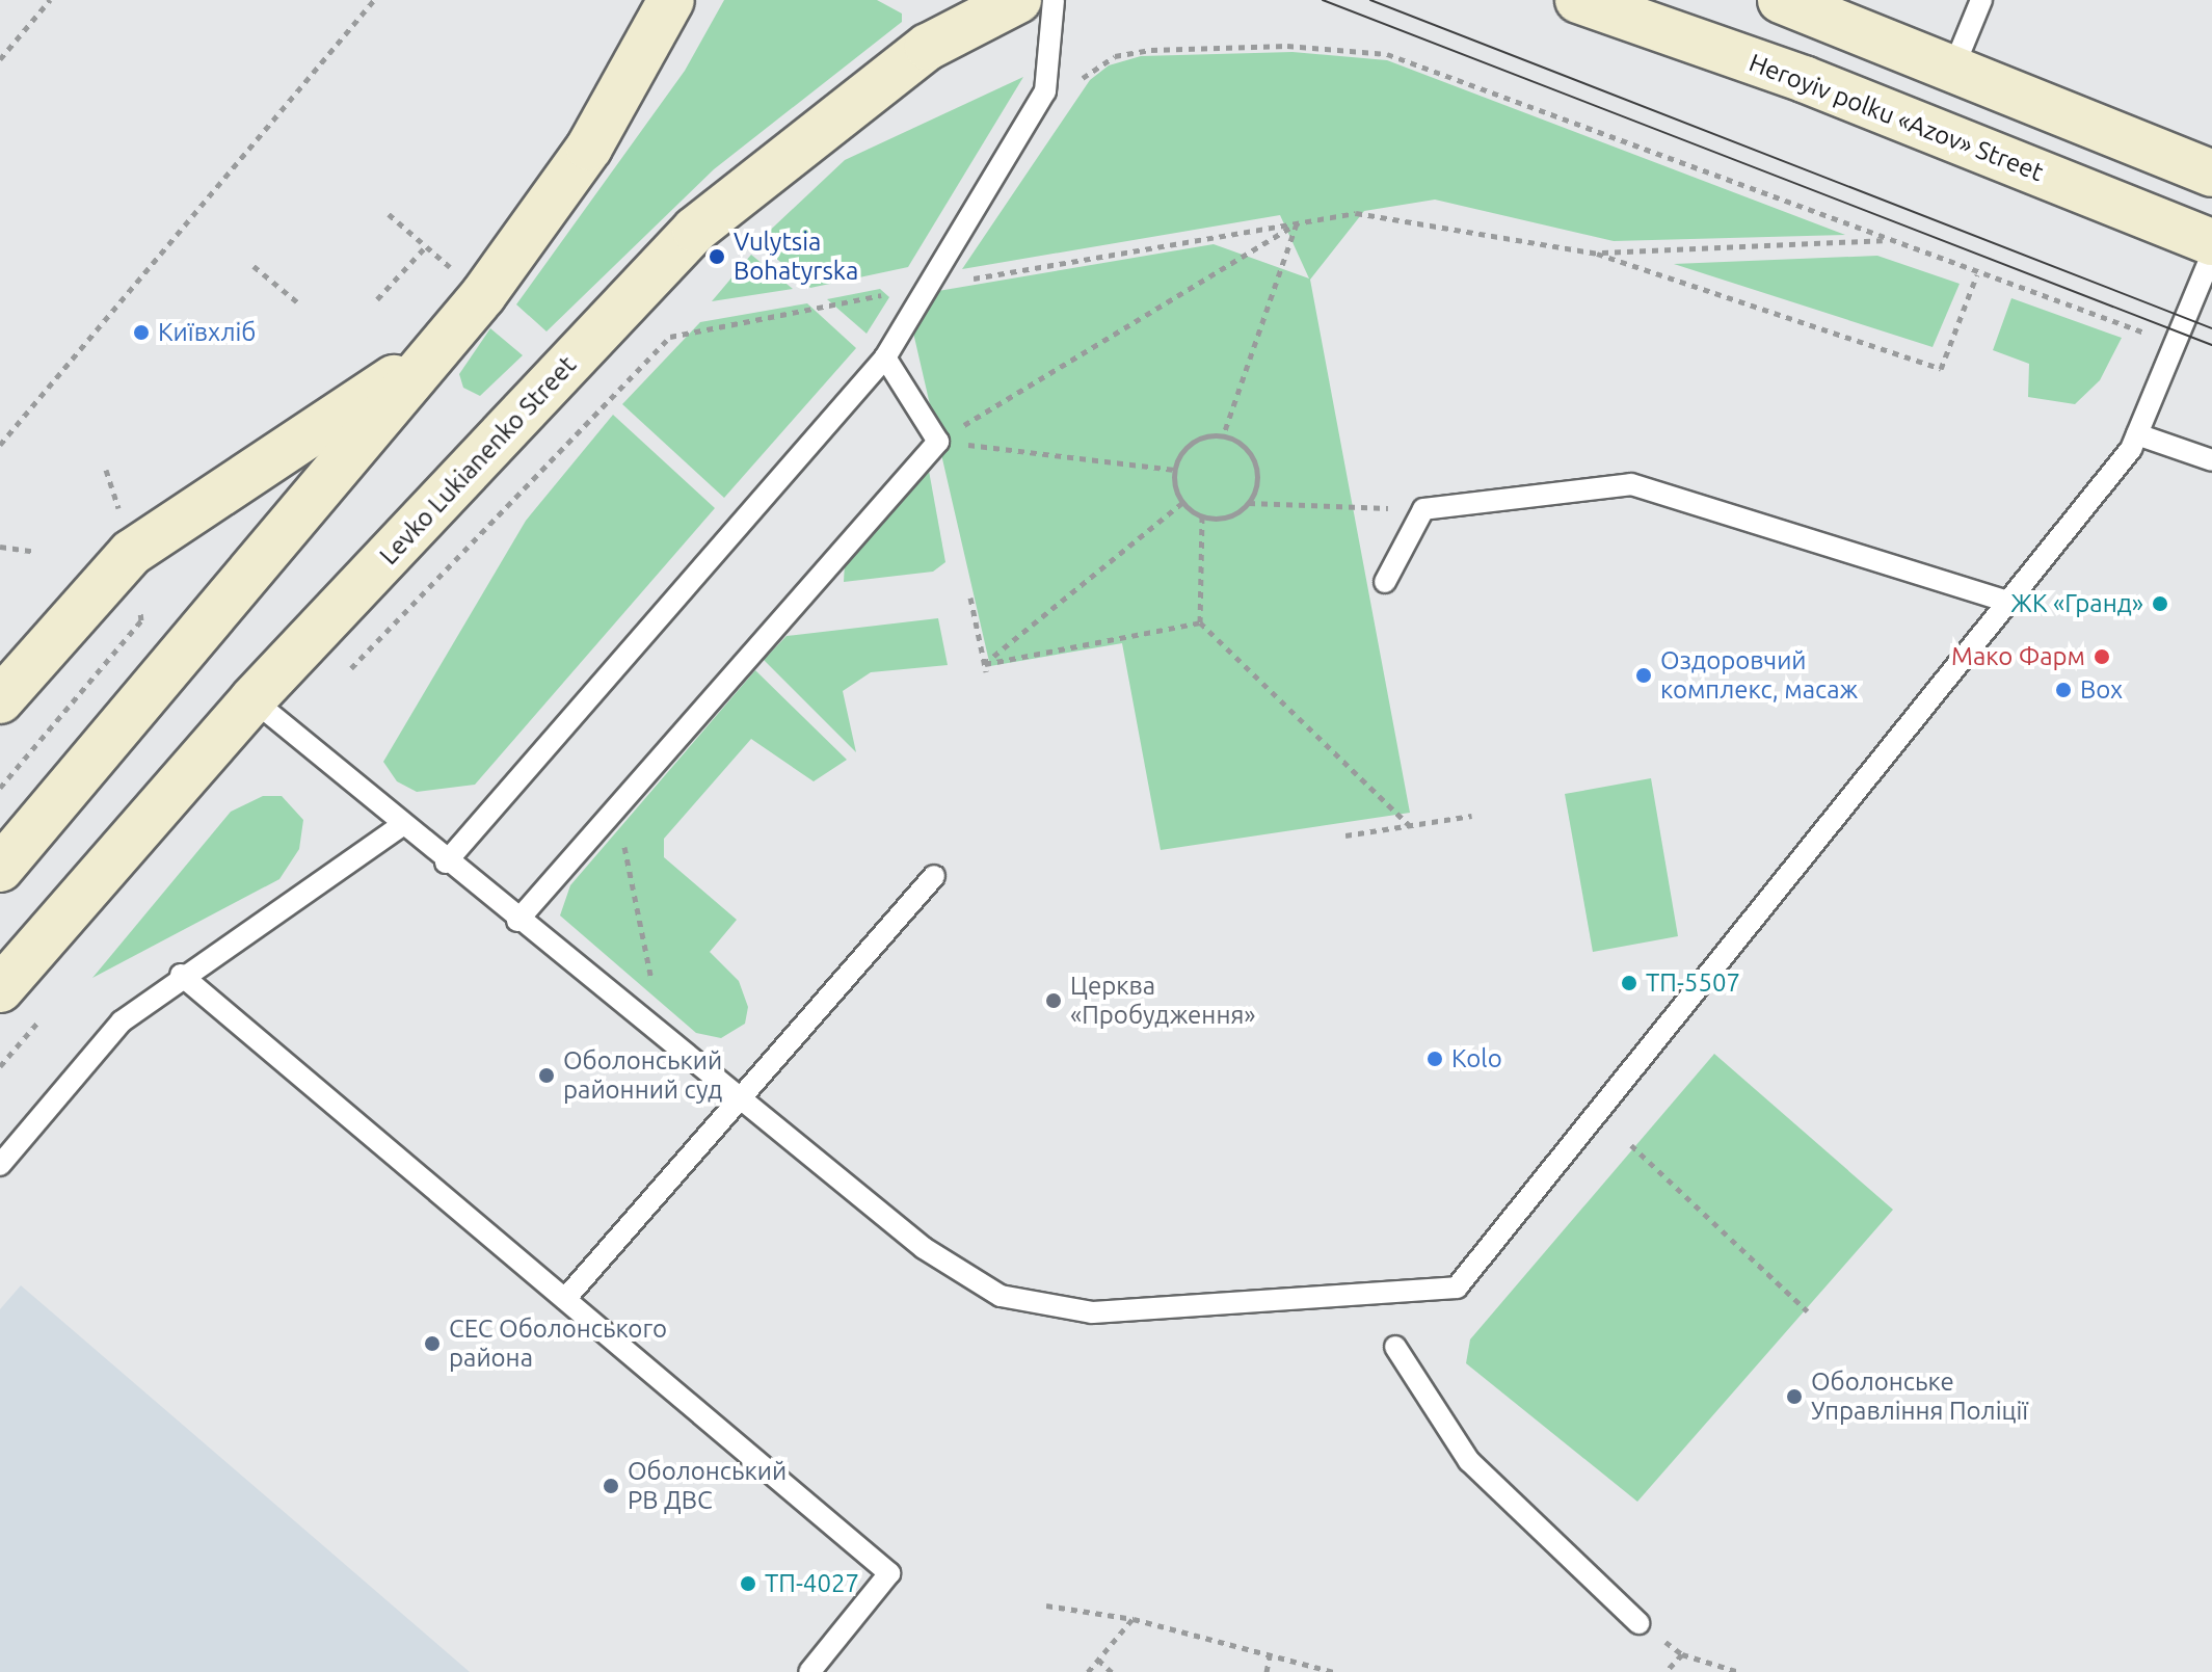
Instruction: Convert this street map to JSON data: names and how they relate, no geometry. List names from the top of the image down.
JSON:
{
  "streets": {
    "main road": ["Heroyiv polku «Azov» Street", "Levko Lukianenko Street"]
  },
  "places": [
    "Vulytsia Bohatyrska",
    "Київхліб",
    "ЖК «Гранд»",
    "Мако Фарм",
    "Оздоровчий комплекс, масаж",
    "Box",
    "ТП-5507",
    "Церква «Пробудження»",
    "Kolo",
    "Оболонський районний суд",
    "СЕС Оболонського района",
    "Оболонське Управління Поліції",
    "Оболонський РВ ДВС",
    "ТП-4027"
  ]
}
